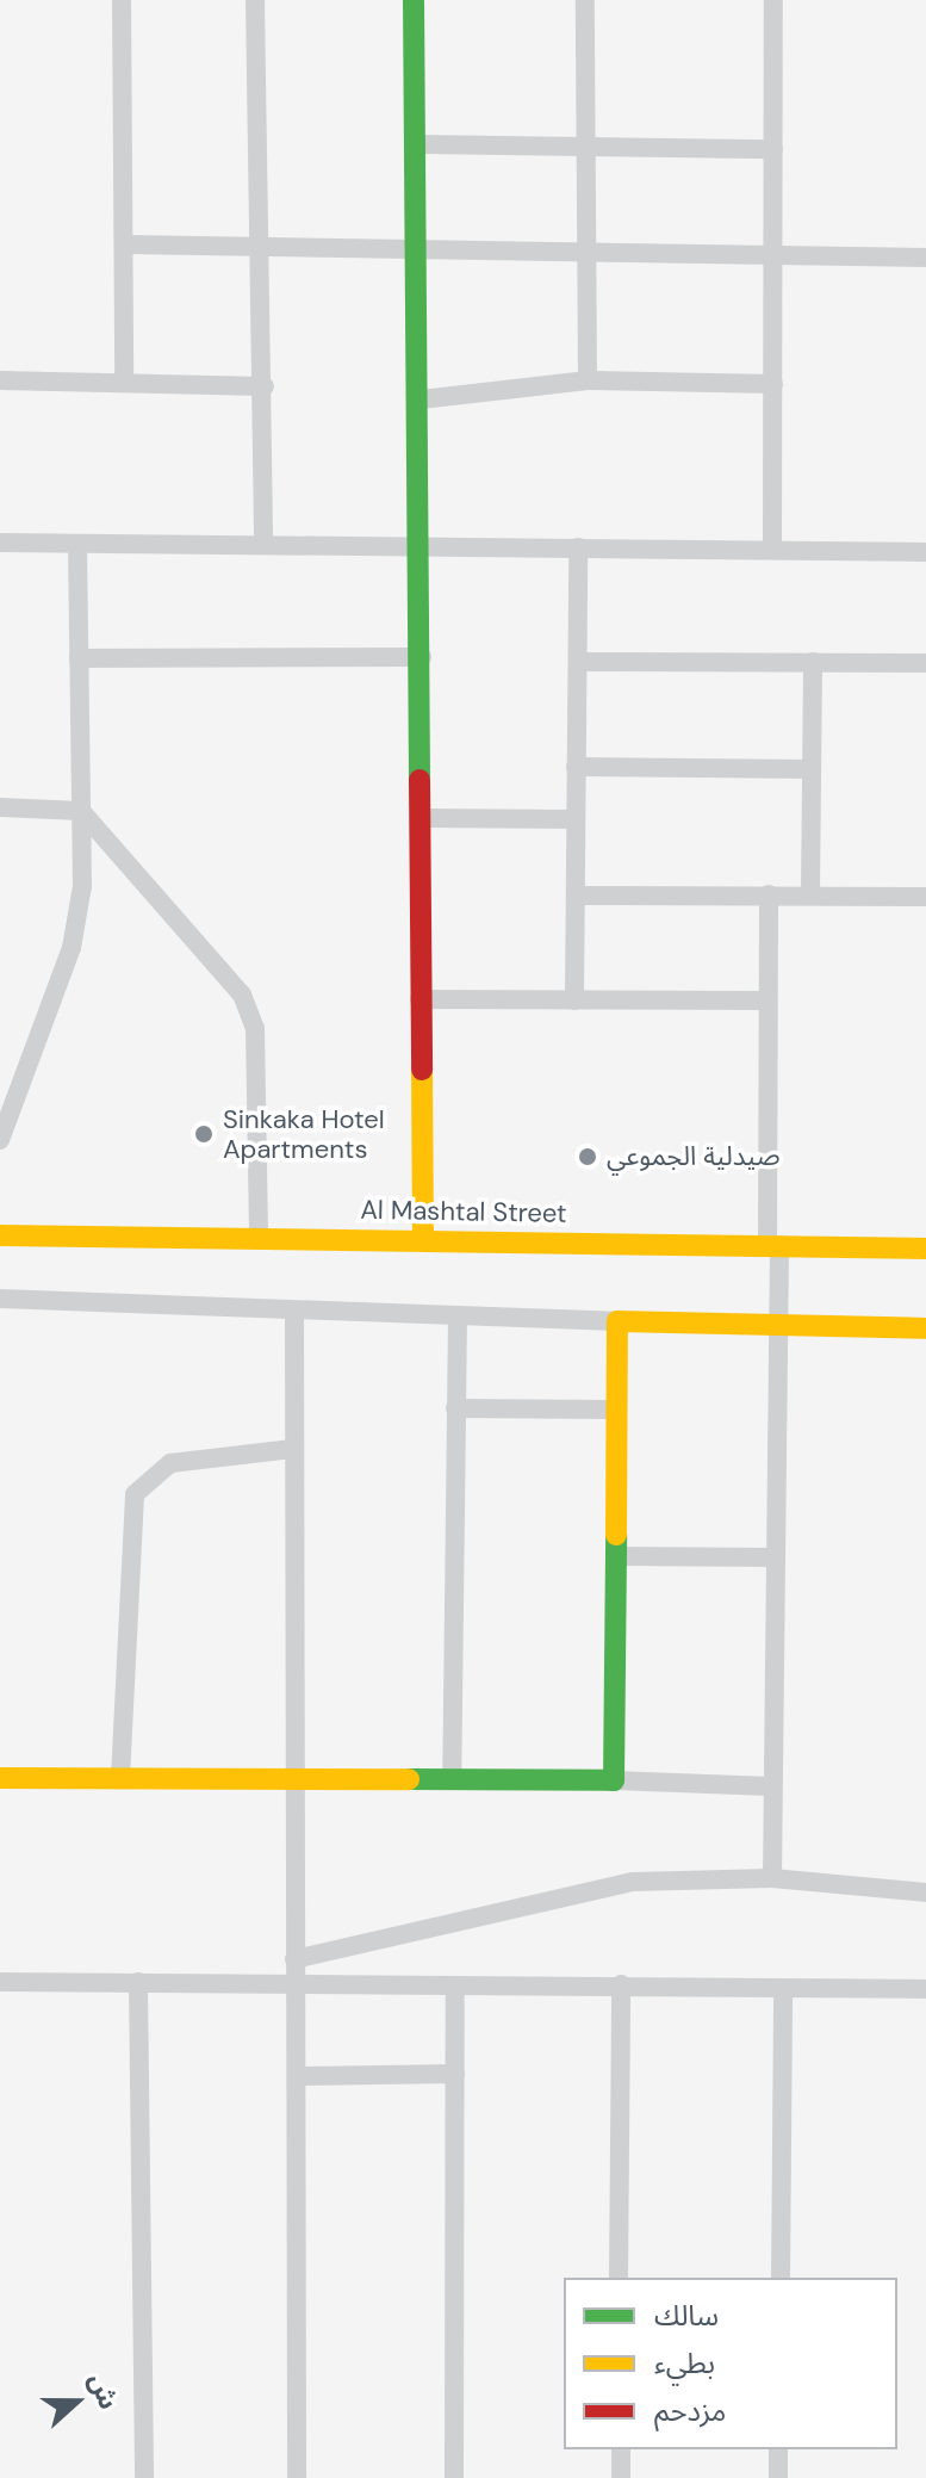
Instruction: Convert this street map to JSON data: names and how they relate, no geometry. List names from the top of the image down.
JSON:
{
  "streets": {
    "street": ["Al Mashtal Street"]
  },
  "places": ["Sinkaka Hotel Apartments", "صيدلية الجموعي"],
  "legend": ["سالك", "بطيء", "مزدحم"],
  "north": "right"
}
